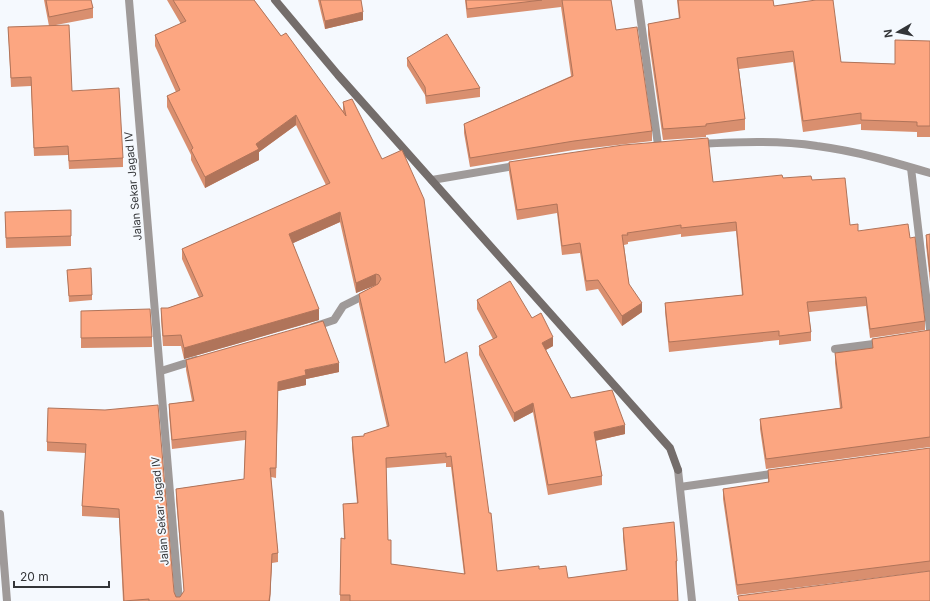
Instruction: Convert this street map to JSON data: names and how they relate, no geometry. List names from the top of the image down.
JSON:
{
  "streets": {
    "street": ["Jalan Sekar Jagad IV"]
  },
  "scale_bar": "20 m",
  "north": "left"
}
